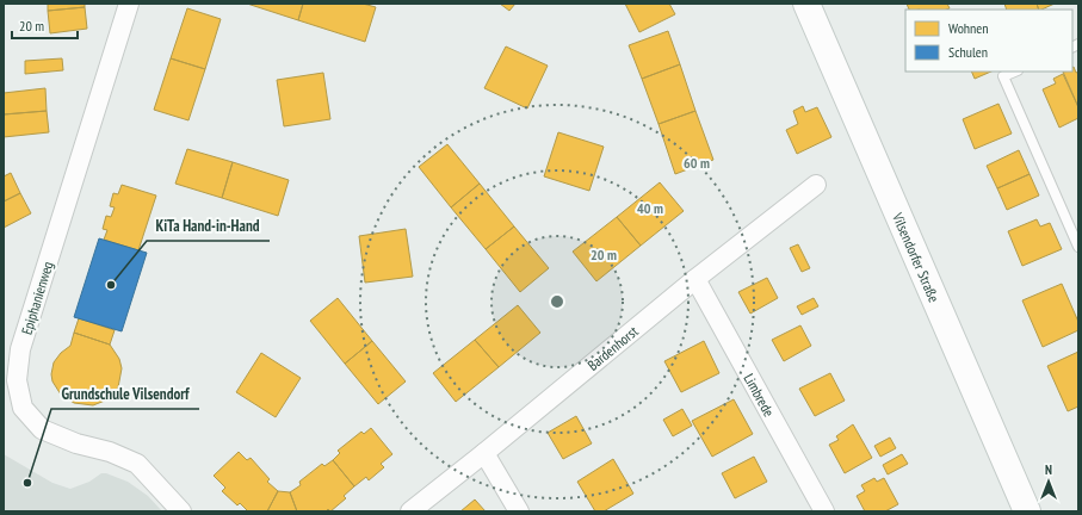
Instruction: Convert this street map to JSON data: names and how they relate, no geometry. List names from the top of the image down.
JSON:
{
  "streets": {
    "main road": ["Vilsendorfer Straße"],
    "street": ["Epiphanienweg", "Bardenhorst", "Limbrede"]
  },
  "crossings": [
    ["Bardenhorst", "Limbrede"]
  ],
  "places": ["KiTa Hand-in-Hand", "Grundschule Vilsendorf"],
  "legend": ["Wohnen", "Schulen"],
  "scale_bar": "20 m",
  "north": "top",
  "rings": ["60 m", "40 m", "20 m"]
}
